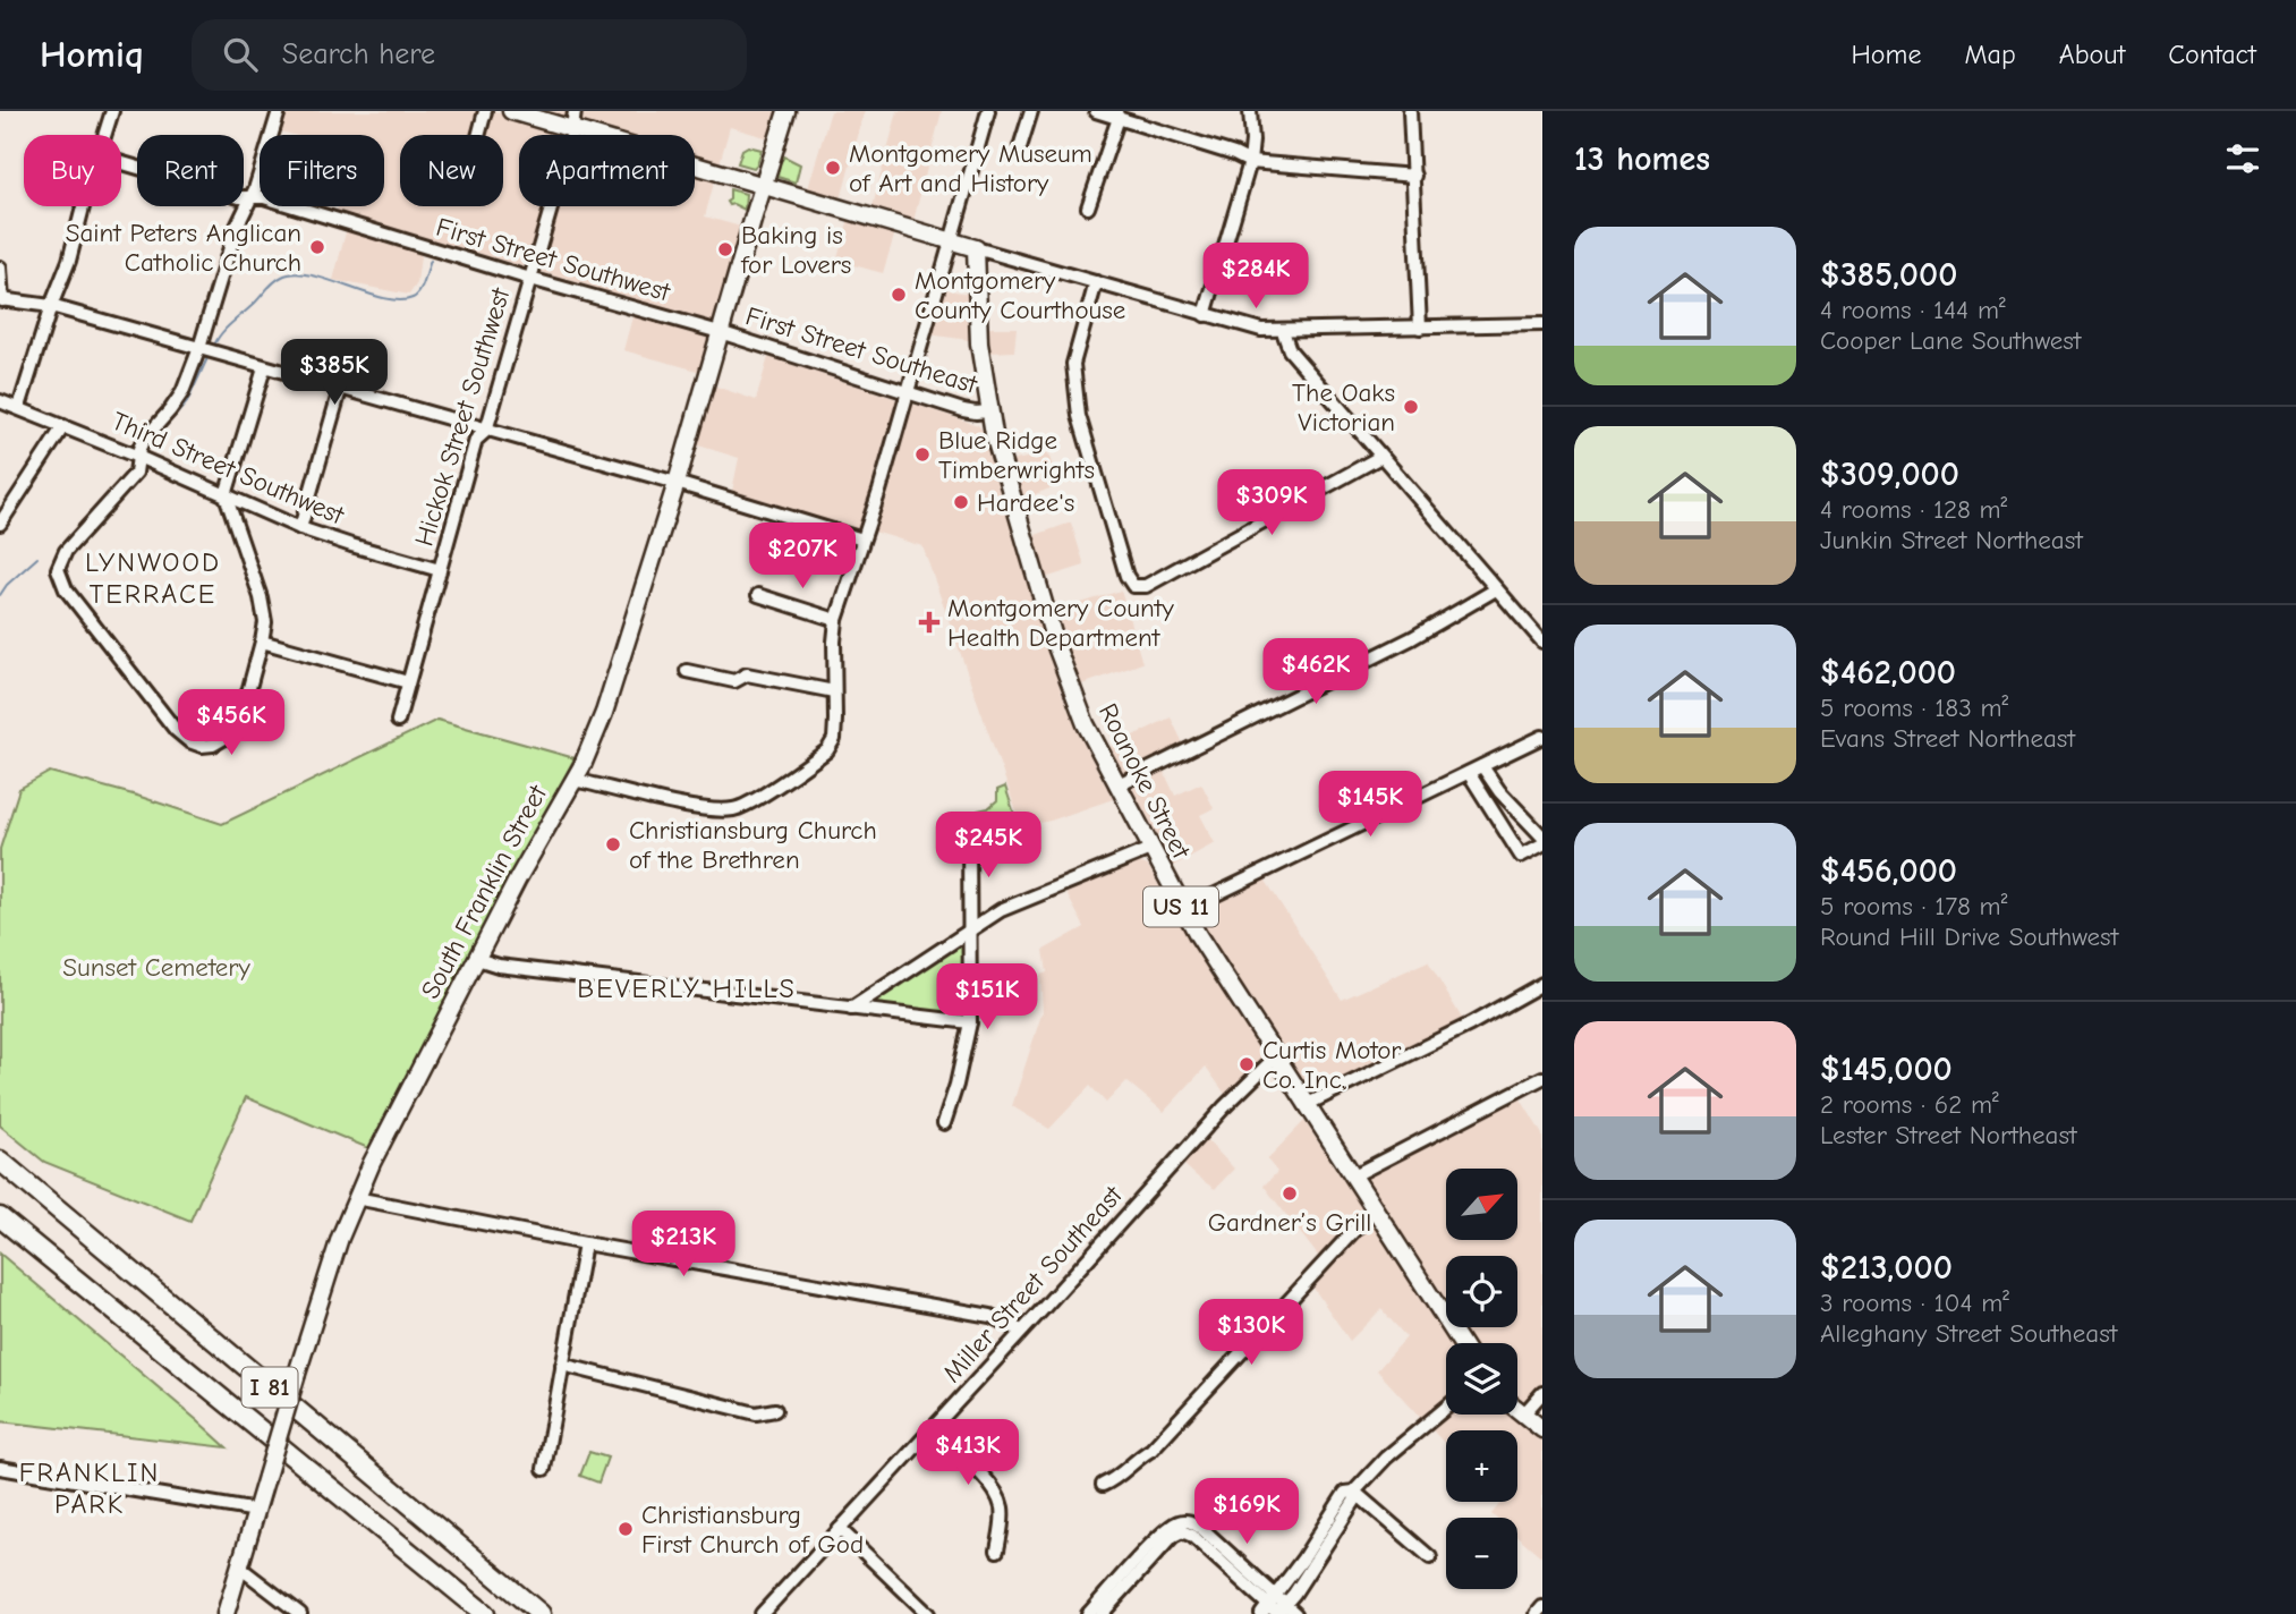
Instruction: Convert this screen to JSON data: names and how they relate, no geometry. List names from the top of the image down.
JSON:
{
  "streets": {
    "highway": ["I 81"],
    "main road": ["Roanoke Street", "South Franklin Street", "US 11"],
    "street": [
      "First Street Southwest",
      "First Street Southeast",
      "Hickok Street Southwest",
      "Third Street Southwest",
      "Miller Street Southeast"
    ]
  },
  "crossings": [
    ["First Street Southwest", "First Street Southeast"],
    ["First Street Southwest", "Hickok Street Southwest"],
    ["First Street Southwest", "South Franklin Street"],
    ["First Street Southeast", "Roanoke Street"],
    ["First Street Southeast", "South Franklin Street"],
    ["Hickok Street Southwest", "Third Street Southwest"],
    ["Roanoke Street", "Miller Street Southeast"]
  ],
  "districts": ["LYNWOOD TERRACE", "BEVERLY HILLS", "FRANKLIN PARK"],
  "parks": ["Sunset Cemetery"],
  "places": {
    "other": [
      "Montgomery Museum of Art and History",
      "Saint Peters Anglican Catholic Church",
      "Baking is for Lovers",
      "Montgomery County Courthouse",
      "The Oaks Victorian",
      "Blue Ridge Timberwrights",
      "Hardee's",
      "Christiansburg Church of the Brethren",
      "Curtis Motor Co. Inc.",
      "Gardner’s Grill",
      "Christiansburg First Church of God"
    ],
    "health": ["Montgomery County Health Department"]
  },
  "north": "top right",
  "page": {
    "header": "Homiq",
    "search": "Search here",
    "nav": [
      "Home",
      "Map",
      "About",
      "Contact"
    ],
    "heading": "13 homes",
    "chip": [
      "Buy",
      "Rent",
      "Filters",
      "New",
      "Apartment"
    ],
    "list": [
      {
        "name": "$385,000",
        "note": "4 rooms · 144 m² · Cooper Lane Southwest"
      },
      {
        "name": "$309,000",
        "note": "4 rooms · 128 m² · Junkin Street Northeast"
      },
      {
        "name": "$462,000",
        "note": "5 rooms · 183 m² · Evans Street Northeast"
      },
      {
        "name": "$456,000",
        "note": "5 rooms · 178 m² · Round Hill Drive Southwest"
      },
      {
        "name": "$145,000",
        "note": "2 rooms · 62 m² · Lester Street Northeast"
      },
      {
        "name": "$213,000",
        "note": "3 rooms · 104 m² · Alleghany Street Southeast"
      }
    ],
    "price": [
      "$284K",
      "$385K",
      "$309K",
      "$207K",
      "$462K",
      "$456K",
      "$145K",
      "$245K",
      "$151K",
      "$213K",
      "$130K",
      "$413K",
      "$169K"
    ],
    "map_buttons": ["+", "−"]
  }
}
